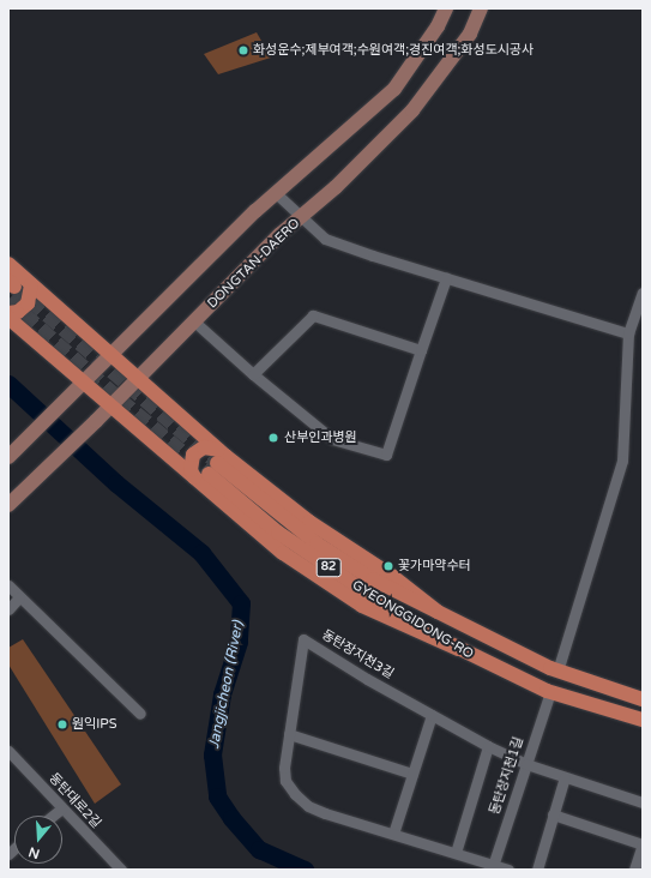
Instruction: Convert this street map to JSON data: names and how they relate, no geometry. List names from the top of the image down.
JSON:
{
  "streets": {
    "main road": ["DONGTAN-DAERO", "82", "GYEONGGIDONG-RO"],
    "street": ["동탄장지천3길", "동탄장지천1길", "동탄대로2길"]
  },
  "crossings": [
    ["GYEONGGIDONG-RO", "동탄장지천1길"],
    ["동탄장지천3길", "동탄장지천1길"]
  ],
  "water": ["Jangjicheon (River)"],
  "places": [
    "화성운수;제부여객;수원여객;경진여객;화성도시공사",
    "산부인과병원",
    "꽃가마약수터",
    "원익IPS"
  ],
  "north": "bottom"
}
